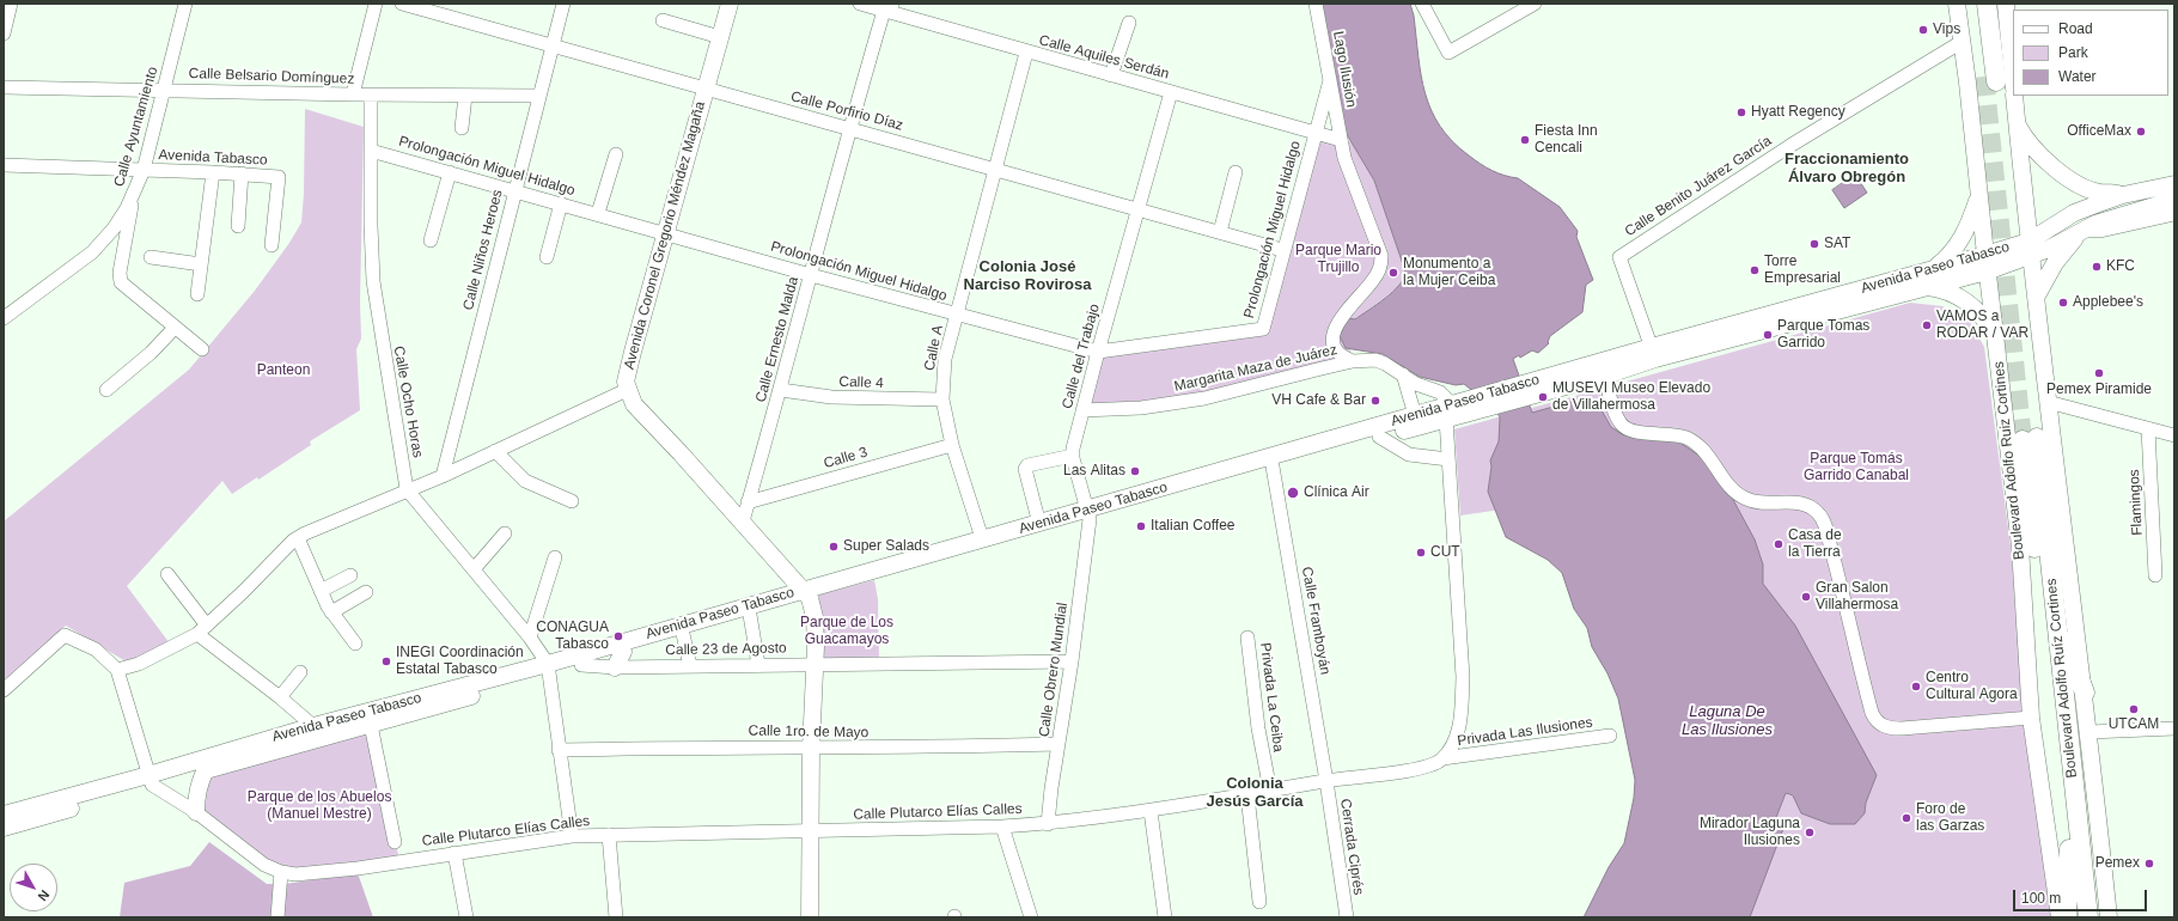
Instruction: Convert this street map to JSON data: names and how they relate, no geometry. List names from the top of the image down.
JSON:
{
  "streets": {
    "highway": ["Boulevard Adolfo Ruíz Cortines"],
    "main road": ["Avenida Coronel Gregorio Méndez Magaña", "Avenida Paseo Tabasco", "Boulevard Adolfo Ruiz Cortines"],
    "street": [
      "Calle Aquiles Serdán",
      "Lago Ilusión",
      "Calle Belsario Domínguez",
      "Calle Porfirio Díaz",
      "Calle Ayuntamiento",
      "Avenida Tabasco",
      "Prolongación Miguel Hidalgo",
      "Calle Benito Juárez García",
      "Calle Niños Heroes",
      "Calle Ernesto Malda",
      "Calle A",
      "Calle del Trabajo",
      "Margarita Maza de Juárez",
      "Calle 4",
      "Calle Ocho Horas",
      "Calle 3",
      "Flamingos",
      "Calle Framboyán",
      "Calle 23 de Agosto",
      "Calle Obrero Mundial",
      "Privada La Ceiba",
      "Calle 1ro. de Mayo",
      "Privada Las Ilusiones",
      "Calle Plutarco Elías Calles",
      "Cerrada Ciprés"
    ]
  },
  "crossings": [
    ["Calle Aquiles Serdán", "Lago Ilusión"],
    ["Calle Aquiles Serdán", "Prolongación Miguel Hidalgo"],
    ["Calle Aquiles Serdán", "Calle Ernesto Malda"],
    ["Calle Aquiles Serdán", "Calle A"],
    ["Calle Aquiles Serdán", "Calle del Trabajo"],
    ["Lago Ilusión", "Prolongación Miguel Hidalgo"],
    ["Lago Ilusión", "Margarita Maza de Juárez"],
    ["Calle Belsario Domínguez", "Calle Ayuntamiento"],
    ["Calle Belsario Domínguez", "Calle Niños Heroes"],
    ["Calle Belsario Domínguez", "Calle Ocho Horas"],
    ["Calle Porfirio Díaz", "Prolongación Miguel Hidalgo"],
    ["Calle Porfirio Díaz", "Avenida Coronel Gregorio Méndez Magaña"],
    ["Calle Porfirio Díaz", "Calle Niños Heroes"],
    ["Calle Porfirio Díaz", "Calle Ernesto Malda"],
    ["Calle Porfirio Díaz", "Calle A"],
    ["Calle Porfirio Díaz", "Calle del Trabajo"],
    ["Calle Ayuntamiento", "Avenida Tabasco"],
    ["Prolongación Miguel Hidalgo", "Avenida Coronel Gregorio Méndez Magaña"],
    ["Prolongación Miguel Hidalgo", "Calle Niños Heroes"],
    ["Prolongación Miguel Hidalgo", "Calle Ernesto Malda"],
    ["Prolongación Miguel Hidalgo", "Calle A"],
    ["Prolongación Miguel Hidalgo", "Calle del Trabajo"],
    ["Prolongación Miguel Hidalgo", "Calle Ocho Horas"],
    ["Calle Benito Juárez García", "Avenida Paseo Tabasco"],
    ["Calle Benito Juárez García", "Boulevard Adolfo Ruiz Cortines"],
    ["Avenida Coronel Gregorio Méndez Magaña", "Avenida Paseo Tabasco"],
    ["Avenida Coronel Gregorio Méndez Magaña", "Calle Ernesto Malda"],
    ["Avenida Coronel Gregorio Méndez Magaña", "Calle 23 de Agosto"],
    ["Avenida Coronel Gregorio Méndez Magaña", "Calle 1ro. de Mayo"],
    ["Avenida Coronel Gregorio Méndez Magaña", "Calle Plutarco Elías Calles"],
    ["Avenida Paseo Tabasco", "Calle A"],
    ["Avenida Paseo Tabasco", "Calle del Trabajo"],
    ["Avenida Paseo Tabasco", "Margarita Maza de Juárez"],
    ["Avenida Paseo Tabasco", "Boulevard Adolfo Ruiz Cortines"],
    ["Avenida Paseo Tabasco", "Calle Framboyán"],
    ["Avenida Paseo Tabasco", "Calle 23 de Agosto"],
    ["Avenida Paseo Tabasco", "Calle Obrero Mundial"],
    ["Avenida Paseo Tabasco", "Calle Plutarco Elías Calles"],
    ["Calle Ernesto Malda", "Calle 4"],
    ["Calle Ernesto Malda", "Calle 3"],
    ["Calle A", "Calle 4"],
    ["Calle A", "Calle 3"],
    ["Calle del Trabajo", "Margarita Maza de Juárez"],
    ["Calle del Trabajo", "Calle Obrero Mundial"],
    ["Calle Framboyán", "Calle Plutarco Elías Calles"],
    ["Calle Framboyán", "Cerrada Ciprés"],
    ["Calle 23 de Agosto", "Calle Obrero Mundial"],
    ["Calle Obrero Mundial", "Calle 1ro. de Mayo"],
    ["Calle Obrero Mundial", "Calle Plutarco Elías Calles"],
    ["Privada La Ceiba", "Calle Plutarco Elías Calles"],
    ["Privada Las Ilusiones", "Calle Plutarco Elías Calles"],
    ["Calle Plutarco Elías Calles", "Cerrada Ciprés"]
  ],
  "districts": ["Fraccionamiento Álvaro Obregón", "Colonia José Narciso Rovirosa", "Colonia Jesús García"],
  "water": ["Laguna De Las Ilusiones"],
  "parks": [
    "Parque Mario Trujillo",
    "Panteon",
    "Parque Tomás Garrido Canabal",
    "Parque de Los Guacamayos",
    "Parque de los Abuelos (Manuel Mestre)"
  ],
  "places": [
    "Vips",
    "Hyatt Regency",
    "OfficeMax",
    "Fiesta Inn Cencali",
    "SAT",
    "KFC",
    "Torre Empresarial",
    "Monumento a la Mujer Ceiba",
    "Applebee's",
    "VAMOS a RODAR / VAR",
    "Parque Tomas Garrido",
    "Pemex Piramide",
    "MUSEVI Museo Elevado de Villahermosa",
    "VH Cafe & Bar",
    "Las Alitas",
    "Clínica Air",
    "Italian Coffee",
    "Casa de la Tierra",
    "Super Salads",
    "CUT",
    "Gran Salon Villahermosa",
    "CONAGUA Tabasco",
    "INEGI Coordinación Estatal Tabasco",
    "Centro Cultural Agora",
    "UTCAM",
    "Foro de las Garzas",
    "Mirador Laguna Ilusiones",
    "Pemex"
  ],
  "legend": ["Road", "Park", "Water"],
  "scale_bar": "100 m",
  "north": "bottom right"
}
